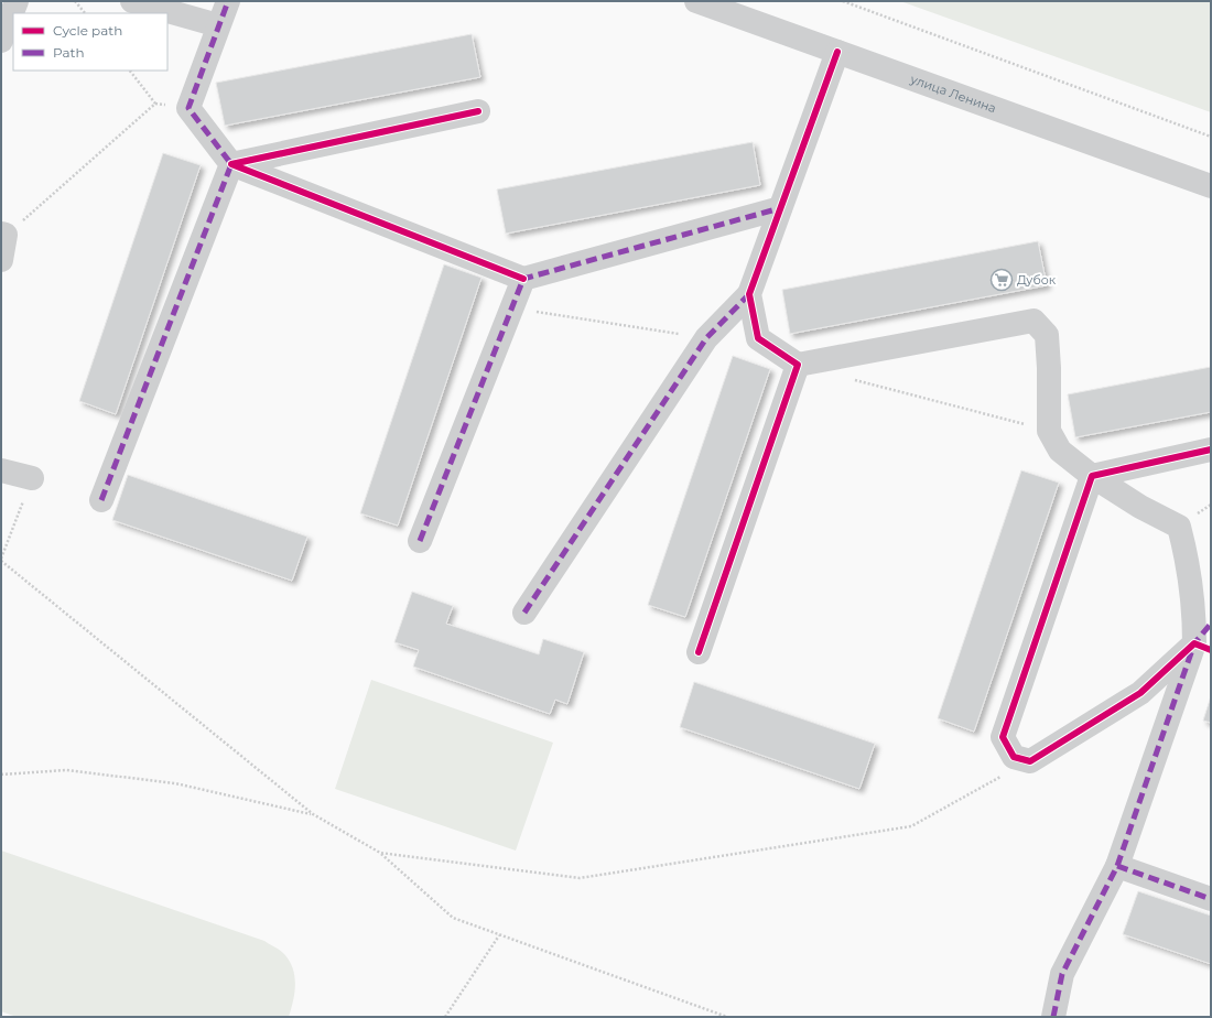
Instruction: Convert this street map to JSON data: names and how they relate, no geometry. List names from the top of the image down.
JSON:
{
  "streets": {
    "street": ["улица Ленина"]
  },
  "places": {
    "supermarket": ["Дубок"]
  },
  "legend": ["Cycle path", "Path"]
}
